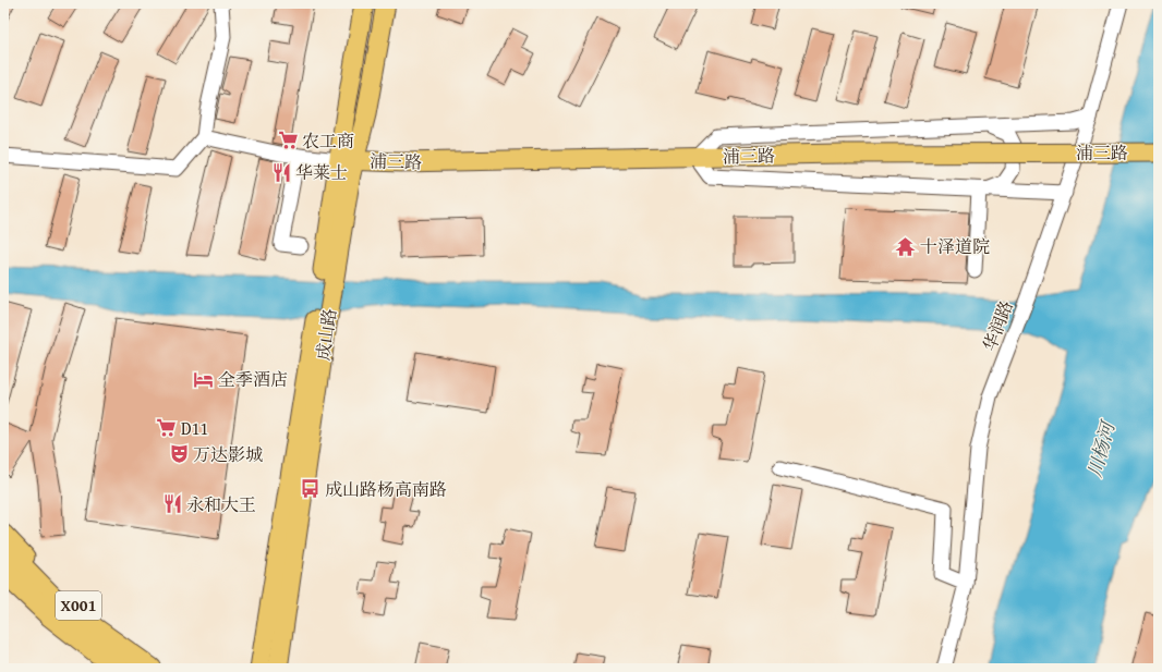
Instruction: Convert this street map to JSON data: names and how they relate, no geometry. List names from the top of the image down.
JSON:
{
  "streets": {
    "highway": ["X001"],
    "main road": ["浦三路", "成山路"],
    "street": ["华润路"]
  },
  "crossings": [
    ["浦三路", "成山路"]
  ],
  "water": ["川杨河"],
  "places": {
    "supermarket": ["农工商", "D11"],
    "restaurant": ["华莱士", "永和大王"],
    "temple": ["十泽道院"],
    "hotel": ["全季酒店"],
    "theatre": ["万达影城"],
    "bus stop": ["成山路杨高南路"]
  }
}
